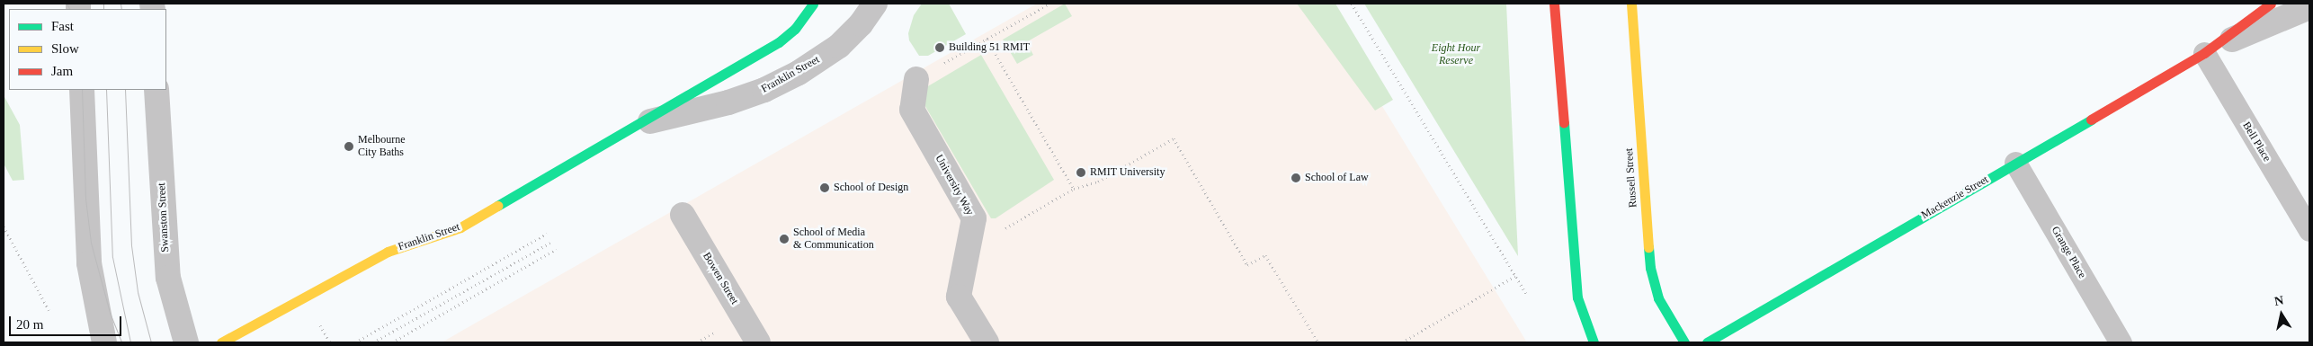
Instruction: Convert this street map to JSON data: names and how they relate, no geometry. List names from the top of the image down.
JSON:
{
  "streets": {
    "street": [
      "Franklin Street",
      "Russell Street",
      "University Way",
      "Mackenzie Street",
      "Swanston Street",
      "Bowen Street"
    ],
    "lane": ["Bell Place", "Grange Place"]
  },
  "crossings": [
    ["Bell Place", "Mackenzie Street"],
    ["Mackenzie Street", "Grange Place"]
  ],
  "parks": ["Eight Hour Reserve"],
  "places": [
    "Building 51 RMIT",
    "Melbourne City Baths",
    "RMIT University",
    "School of Law",
    "School of Design",
    "School of Media & Communication"
  ],
  "legend": ["Fast", "Slow", "Jam"],
  "scale_bar": "20 m",
  "north": "top"
}
